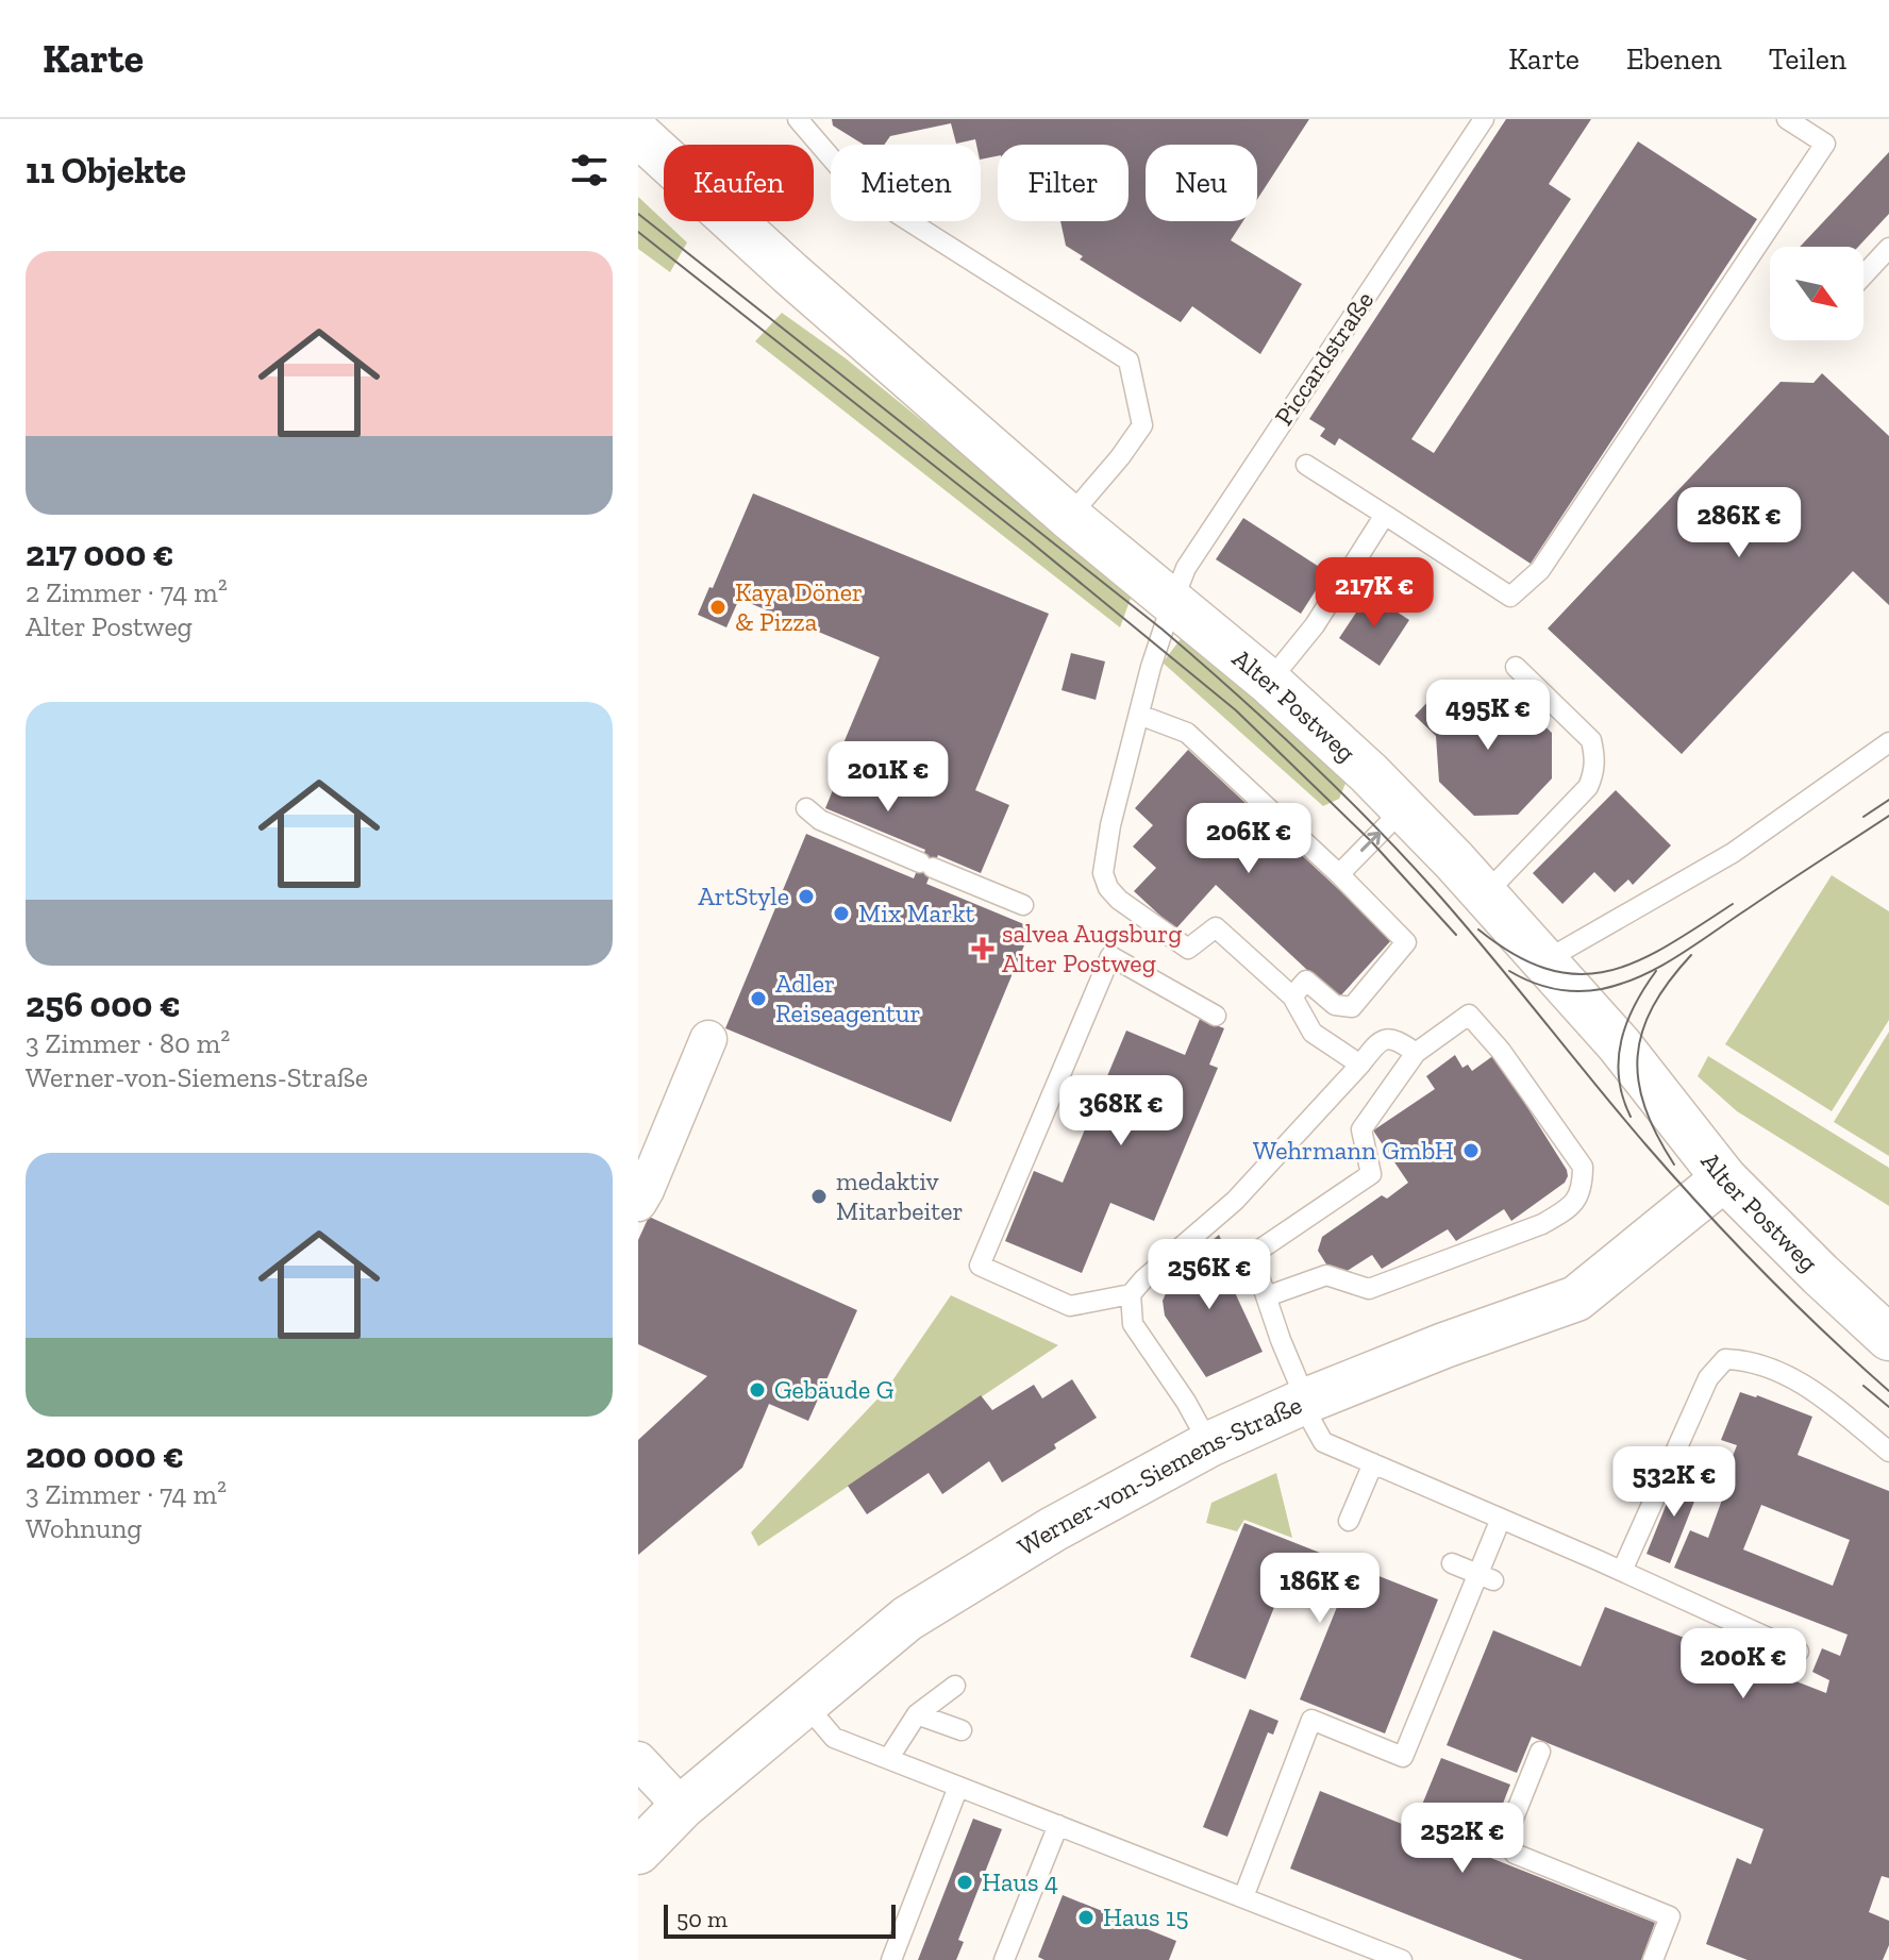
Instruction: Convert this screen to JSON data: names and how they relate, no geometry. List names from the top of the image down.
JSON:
{
  "streets": {
    "street": ["Alter Postweg", "Werner-von-Siemens-Straße"],
    "lane": ["Piccardstraße"]
  },
  "crossings": [
    ["Piccardstraße", "Alter Postweg"],
    ["Alter Postweg", "Werner-von-Siemens-Straße"]
  ],
  "places": {
    "other": [
      "Kaya Döner & Pizza",
      "ArtStyle",
      "Mix Markt",
      "Adler Reiseagentur",
      "Wehrmann GmbH",
      "medaktiv Mitarbeiter",
      "Gebäude G",
      "Haus 4",
      "Haus 15"
    ],
    "health": ["salvea Augsburg Alter Postweg"]
  },
  "scale_bar": "50 m",
  "north": "bottom right",
  "page": {
    "header": "Karte",
    "nav": ["Karte", "Ebenen", "Teilen"],
    "heading": "11 Objekte",
    "chip": [
      "Kaufen",
      "Mieten",
      "Filter",
      "Neu"
    ],
    "list": [
      {
        "name": "217 000 €",
        "note": "2 Zimmer · 74 m² · Alter Postweg"
      },
      {
        "name": "256 000 €",
        "note": "3 Zimmer · 80 m² · Werner-von-Siemens-Straße"
      },
      {
        "name": "200 000 €",
        "note": "3 Zimmer · 74 m² · Wohnung"
      }
    ],
    "price": [
      "286K €",
      "217K €",
      "495K €",
      "201K €",
      "206K €",
      "368K €",
      "256K €",
      "532K €",
      "186K €",
      "200K €",
      "252K €"
    ],
    "scale": "50 m"
  }
}
